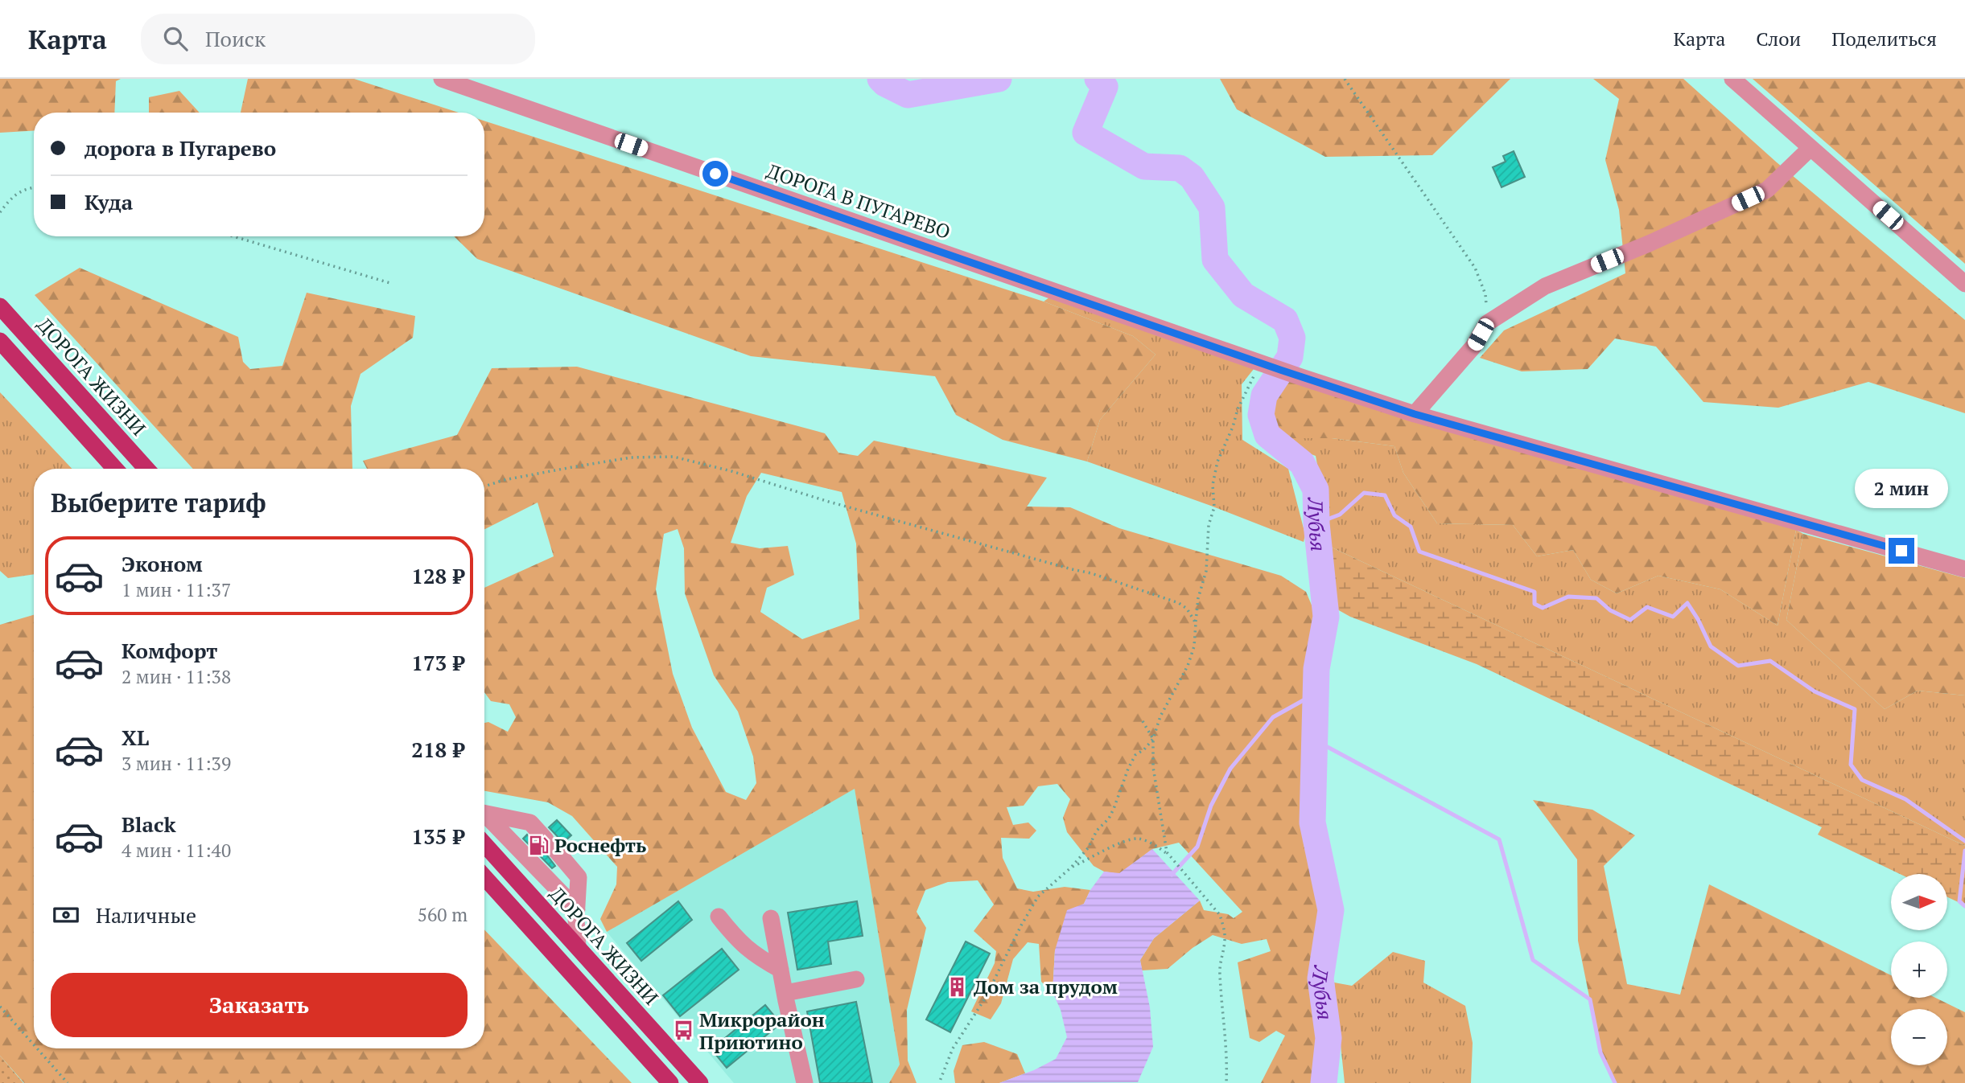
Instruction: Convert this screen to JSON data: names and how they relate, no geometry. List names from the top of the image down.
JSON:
{
  "streets": {
    "main road": ["ДОРОГА ЖИЗНИ"],
    "street": ["ДОРОГА В ПУГАРЕВО"]
  },
  "water": ["Лубья"],
  "places": {
    "fuel station": ["Роснефть"],
    "building": ["Дом за прудом"],
    "bus stop": ["Микрорайон Приютино"]
  },
  "north": "right",
  "page": {
    "header": "Карта",
    "search": "Поиск",
    "nav": ["Карта", "Слои", "Поделиться"],
    "banner": ["дорога в Пугарево", "Куда"],
    "bubble": "2 мин",
    "heading": "Выберите тариф",
    "list": [
      {
        "name": "Эконом",
        "note": "1 мин · 11:37",
        "value": "128 ₽"
      },
      {
        "name": "Комфорт",
        "note": "2 мин · 11:38",
        "value": "173 ₽"
      },
      {
        "name": "XL",
        "note": "3 мин · 11:39",
        "value": "218 ₽"
      },
      {
        "name": "Black",
        "note": "4 мин · 11:40",
        "value": "135 ₽"
      }
    ],
    "map_buttons": ["+", "−"],
    "pay": ["Наличные", "560 m"],
    "buttons": "Заказать"
  }
}
